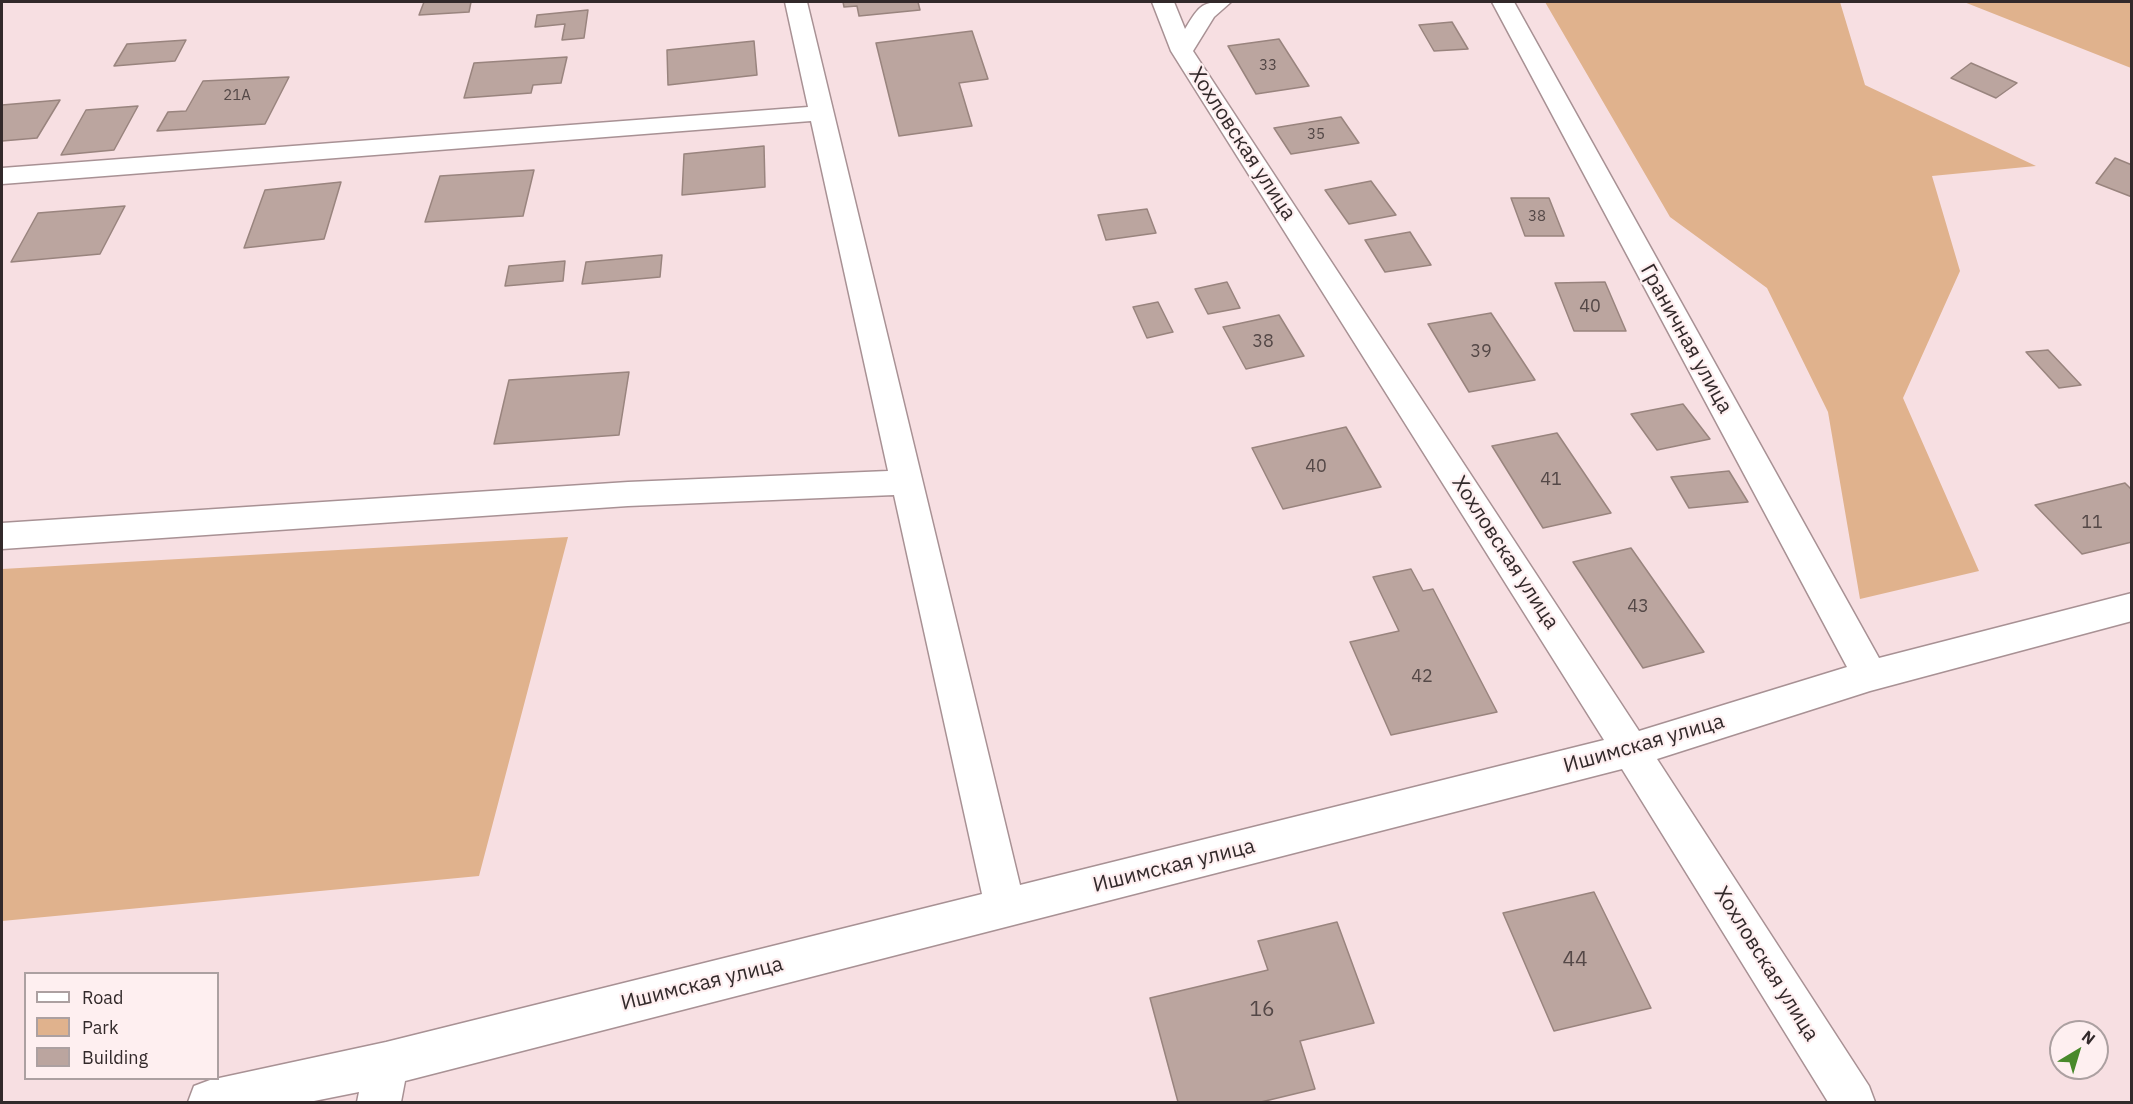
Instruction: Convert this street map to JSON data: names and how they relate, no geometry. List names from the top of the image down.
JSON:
{
  "streets": {
    "street": ["Хохловская улица", "Граничная улица", "Ишимская улица"]
  },
  "crossings": [
    ["Хохловская улица", "Ишимская улица"],
    ["Граничная улица", "Ишимская улица"]
  ],
  "house_numbers": [
    "33",
    "21А",
    "35",
    "38",
    "40",
    "38",
    "39",
    "40",
    "41",
    "11",
    "43",
    "42",
    "44",
    "16"
  ],
  "legend": ["Road", "Park", "Building"],
  "north": "top right"
}
